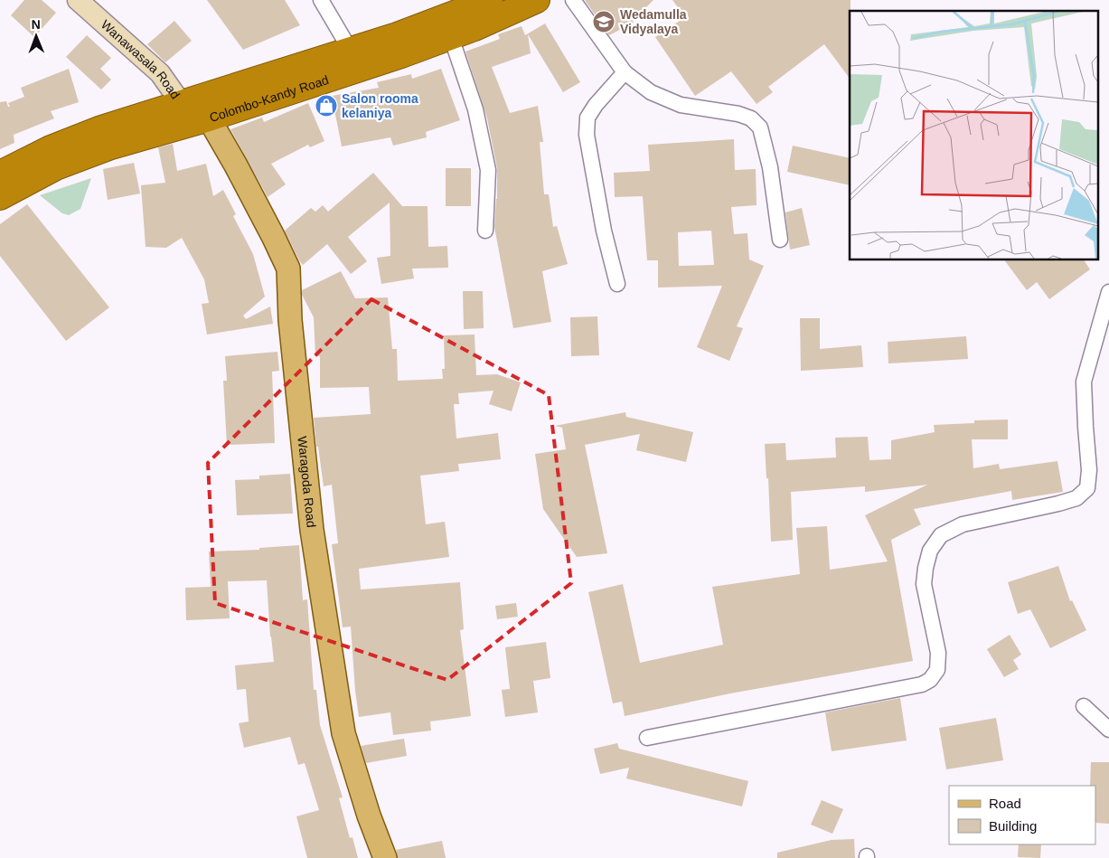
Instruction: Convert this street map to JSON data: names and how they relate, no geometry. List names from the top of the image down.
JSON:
{
  "streets": {
    "highway": ["Colombo-Kandy Road"],
    "main road": ["Waragoda Road"],
    "street": ["Wanawasala Road"]
  },
  "crossings": [
    ["Wanawasala Road", "Colombo-Kandy Road"],
    ["Colombo-Kandy Road", "Waragoda Road"]
  ],
  "places": {
    "school or university": ["Wedamulla Vidyalaya"],
    "shop": ["Salon rooma kelaniya"]
  },
  "legend": ["Road", "Building"],
  "north": "top"
}
